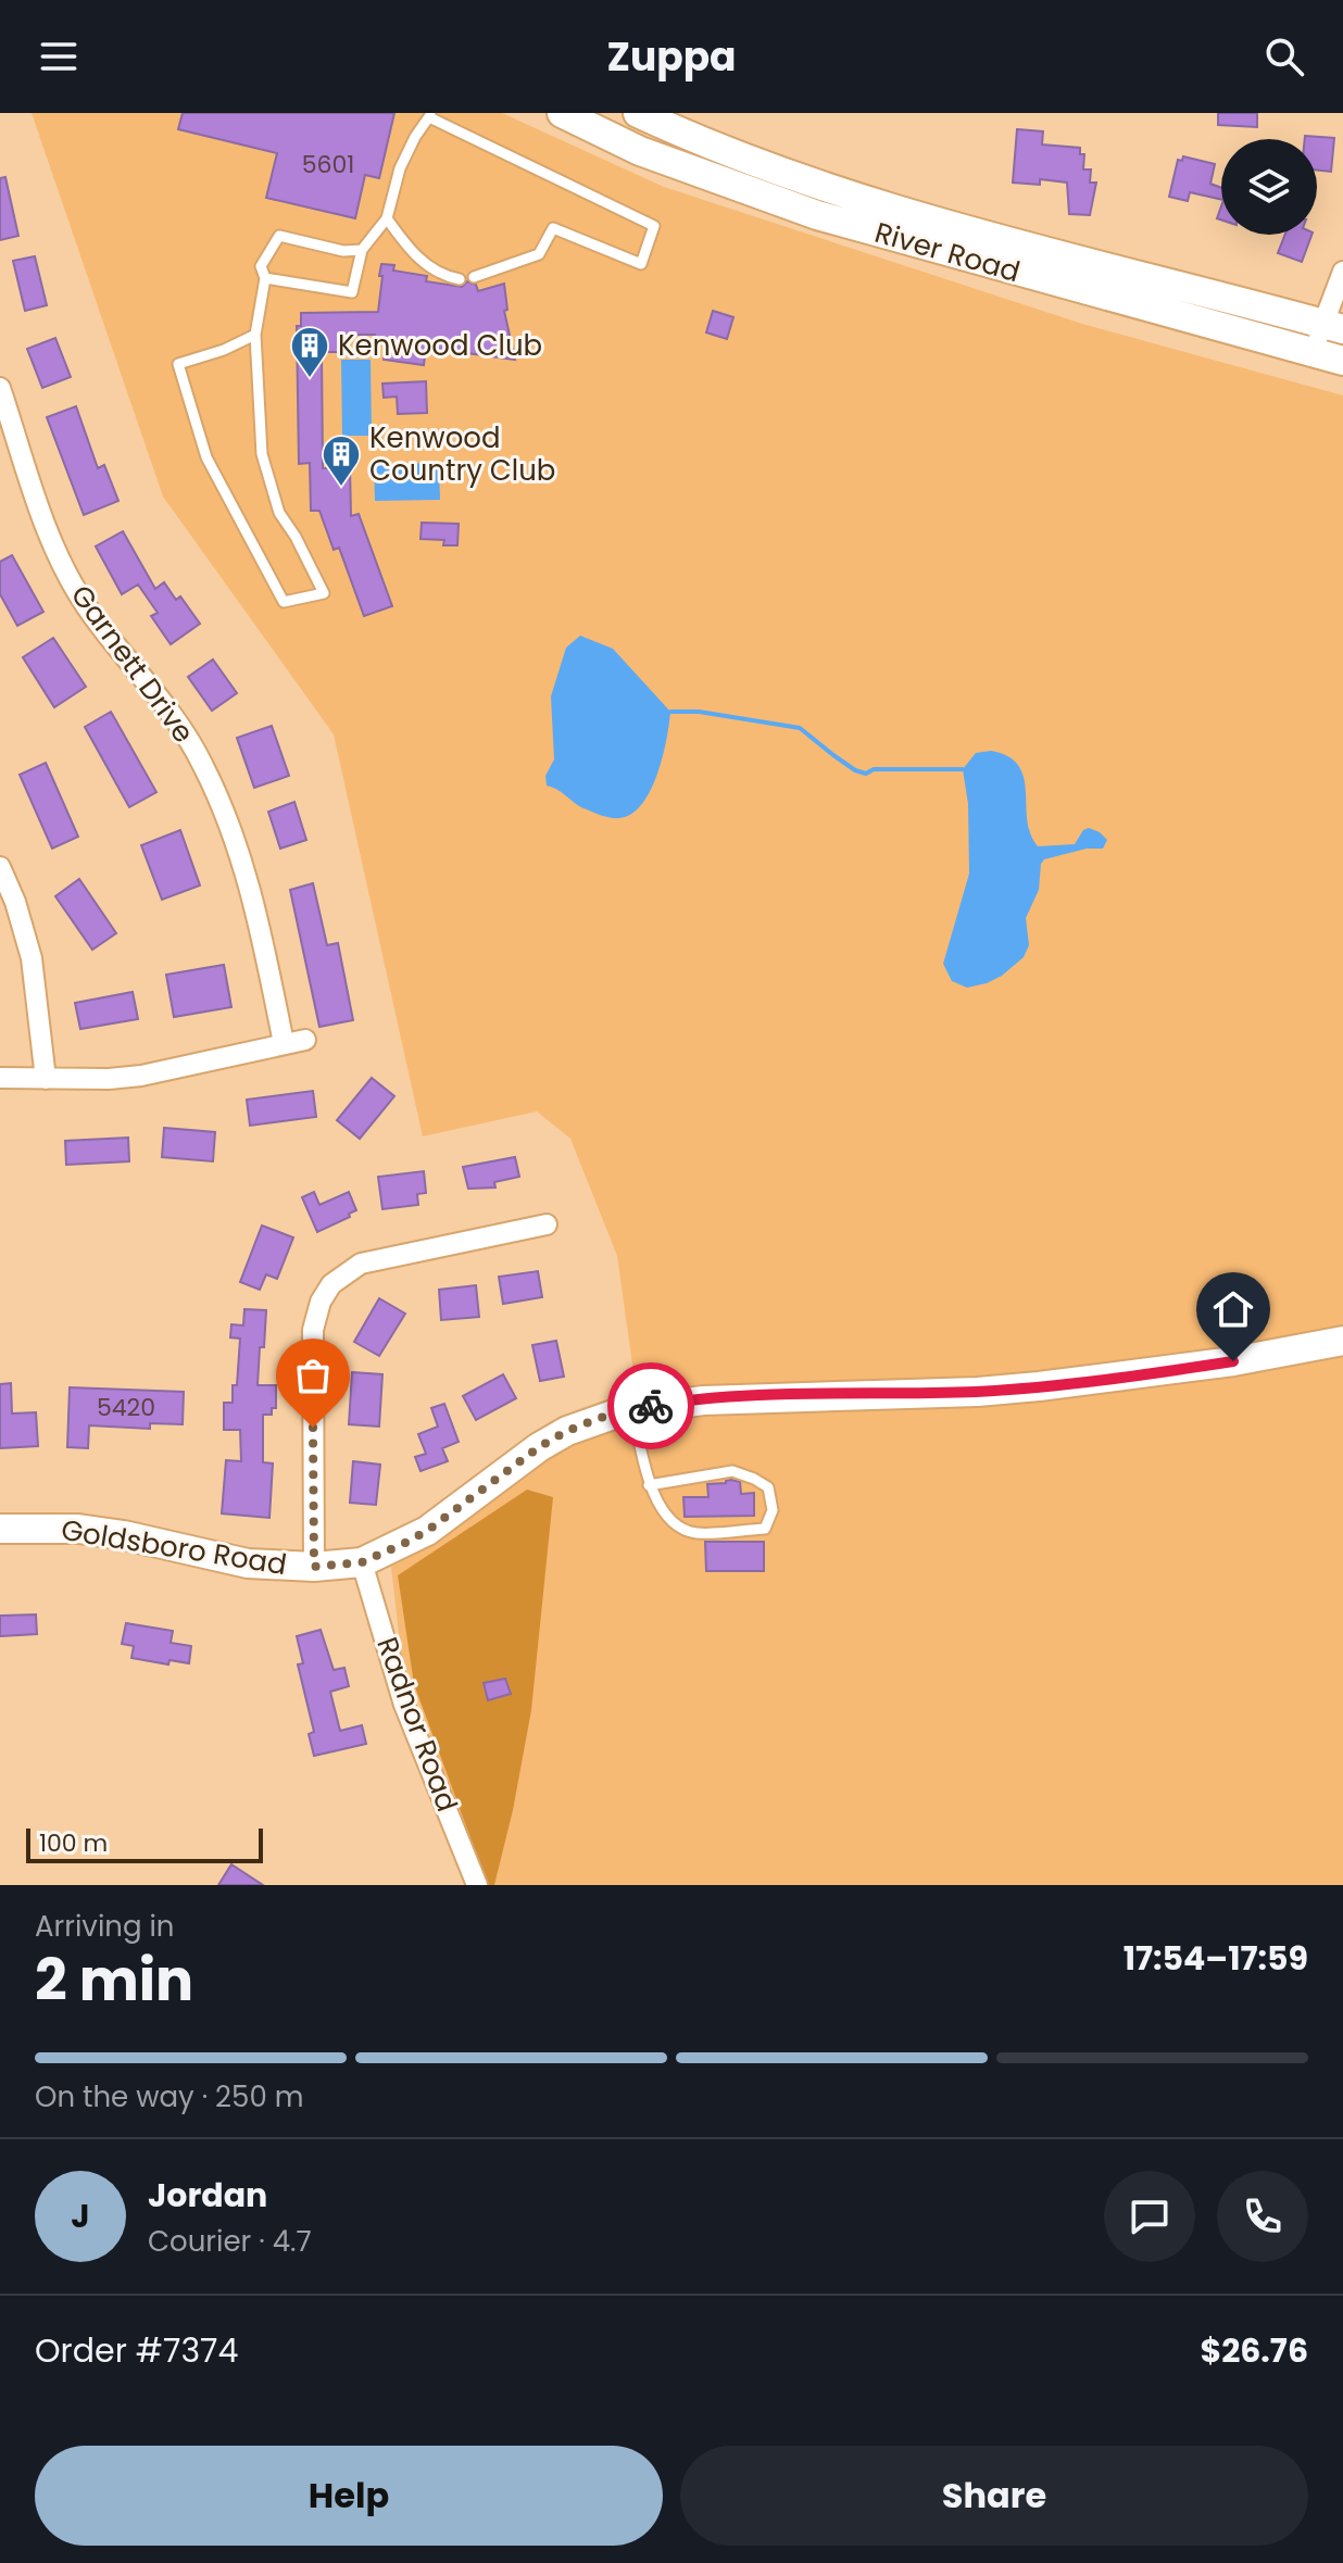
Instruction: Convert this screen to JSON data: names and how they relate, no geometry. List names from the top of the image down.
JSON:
{
  "streets": {
    "main road": ["River Road", "Goldsboro Road"],
    "street": ["Garnett Drive", "Radnor Road"]
  },
  "crossings": [
    ["Goldsboro Road", "Radnor Road"]
  ],
  "places": {
    "building": ["Kenwood Club", "Kenwood Country Club"]
  },
  "house_numbers": ["5601", "5420"],
  "scale_bar": "100 m",
  "page": {
    "header": "Zuppa",
    "scale": "100 m",
    "heading": ["2 min", "Arriving in", "17:54–17:59"],
    "panel": [
      "Jordan",
      "Courier · 4.7",
      "Order #7374",
      "$26.76"
    ],
    "bar": "On the way · 250 m",
    "round": "J",
    "buttons": ["Help", "Share"]
  }
}
